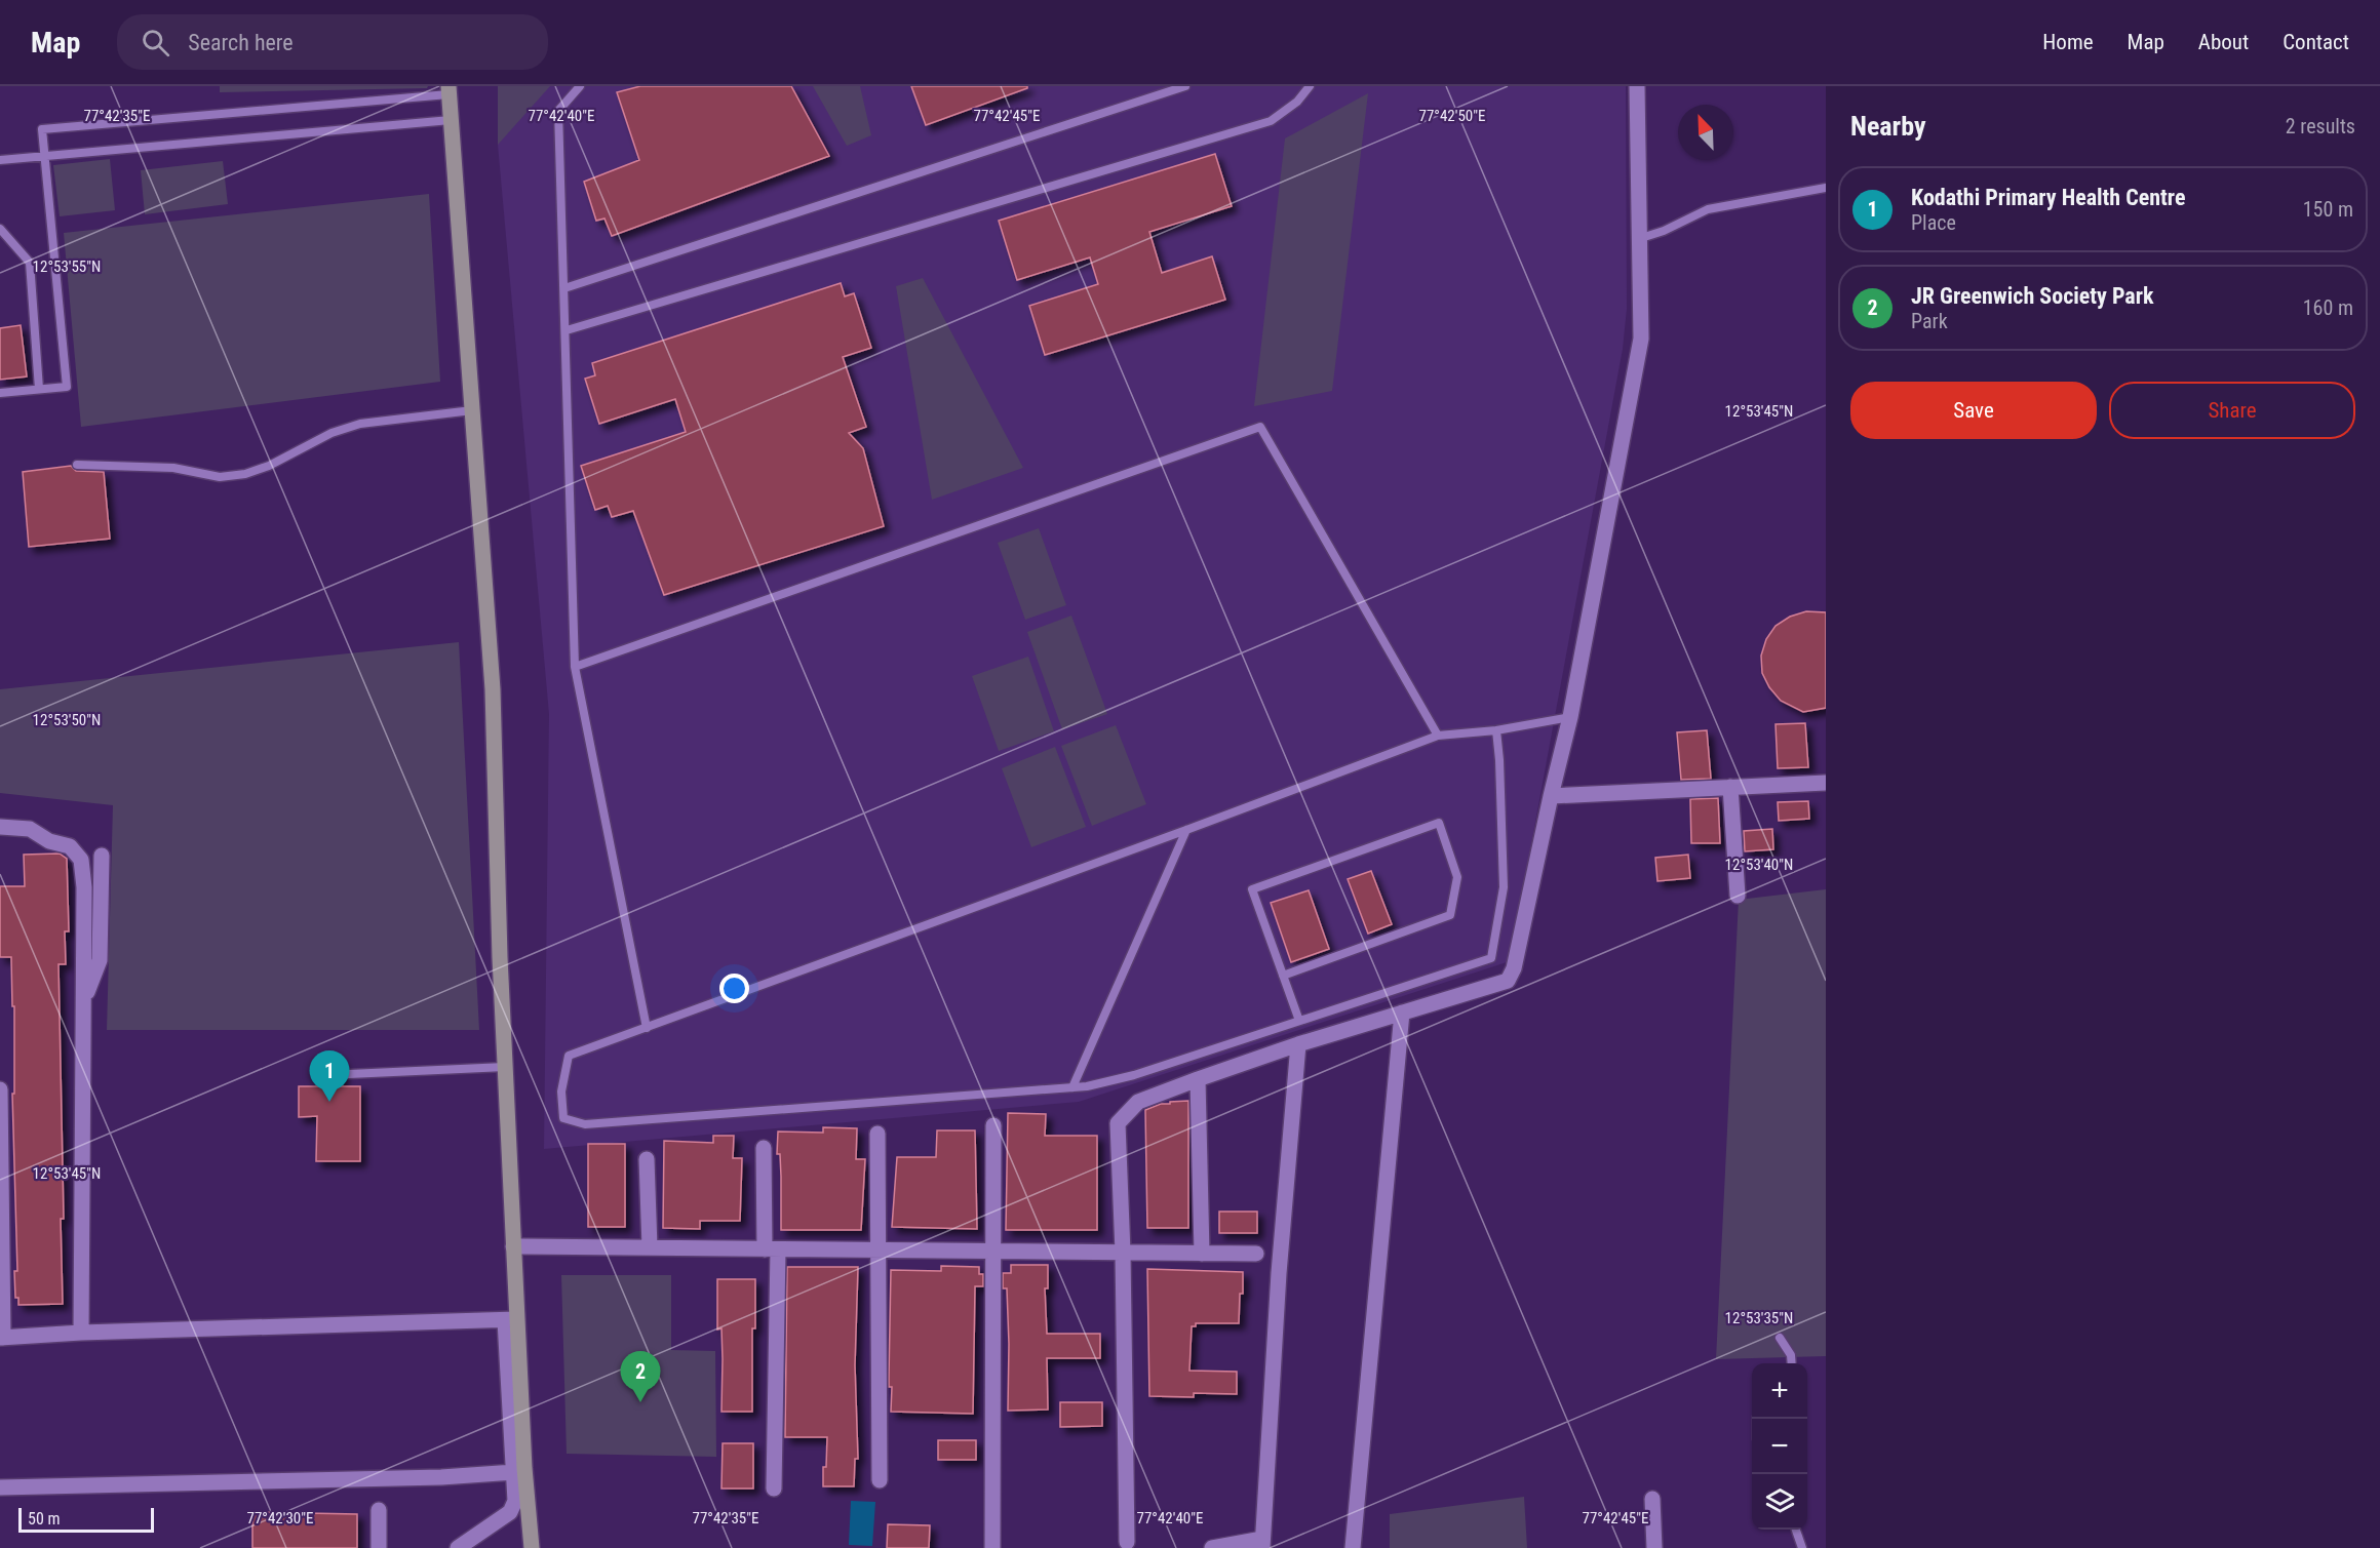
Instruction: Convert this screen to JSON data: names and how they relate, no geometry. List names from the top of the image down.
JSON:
{
  "scale_bar": "50 m",
  "north": "top left",
  "page": {
    "header": "Map",
    "search": "Search here",
    "nav": [
      "Home",
      "Map",
      "About",
      "Contact"
    ],
    "heading": ["Nearby", "2 results"],
    "list": [
      {
        "mark": "1",
        "name": "Kodathi Primary Health Centre",
        "note": "Place",
        "value": "150 m"
      },
      {
        "mark": "2",
        "name": "JR Greenwich Society Park",
        "note": "Park",
        "value": "160 m"
      }
    ],
    "buttons": ["Save", "Share"],
    "pins": ["1", "2"],
    "map_buttons": ["+", "−"],
    "scale": "50 m"
  },
  "coordinates": [
    "77°42'35\"E",
    "77°42'40\"E",
    "77°42'45\"E",
    "77°42'50\"E",
    "12°53'55\"N",
    "12°53'45\"N",
    "12°53'50\"N",
    "12°53'40\"N",
    "12°53'35\"N",
    "77°42'30\"E"
  ]
}
